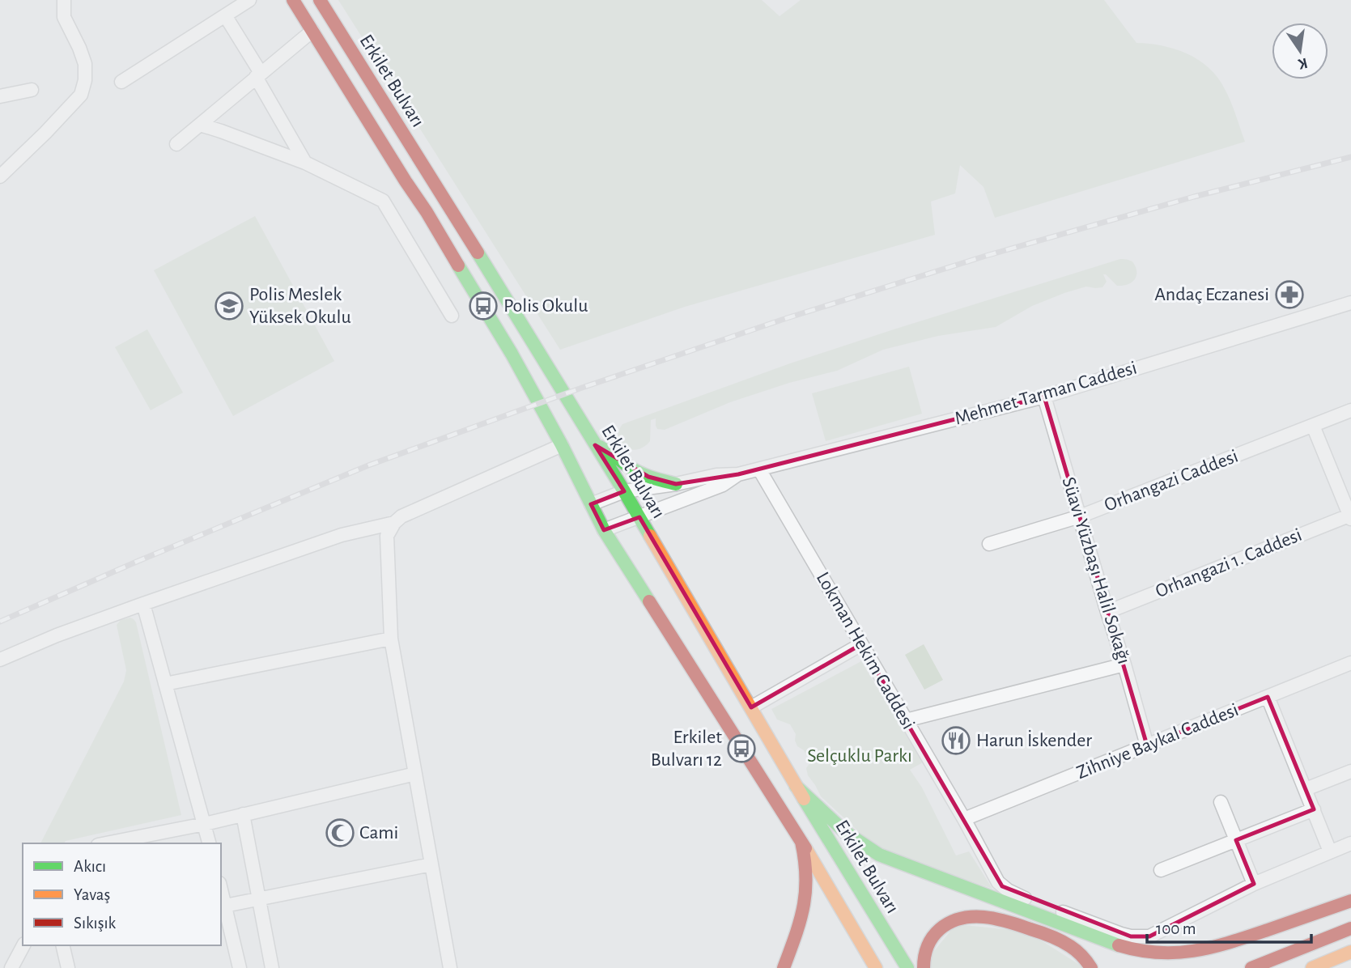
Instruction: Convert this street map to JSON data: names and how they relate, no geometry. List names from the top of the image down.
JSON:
{
  "streets": {
    "main road": ["Erkilet Bulvarı"],
    "street": [
      "Mehmet Tarman Caddesi",
      "Orhangazi Caddesi",
      "Orhangazi 1. Caddesi",
      "Süavi Yüzbaşı Halil Sokağı",
      "Lokman Hekim Caddesi",
      "Zihniye Baykal Caddesi"
    ]
  },
  "crossings": [
    ["Erkilet Bulvarı", "Mehmet Tarman Caddesi"],
    ["Mehmet Tarman Caddesi", "Süavi Yüzbaşı Halil Sokağı"],
    ["Mehmet Tarman Caddesi", "Lokman Hekim Caddesi"],
    ["Orhangazi Caddesi", "Süavi Yüzbaşı Halil Sokağı"],
    ["Orhangazi 1. Caddesi", "Süavi Yüzbaşı Halil Sokağı"],
    ["Süavi Yüzbaşı Halil Sokağı", "Zihniye Baykal Caddesi"],
    ["Lokman Hekim Caddesi", "Zihniye Baykal Caddesi"]
  ],
  "parks": ["Selçuklu Parkı"],
  "places": {
    "pharmacy": ["Andaç Eczanesi"],
    "school or university": ["Polis Meslek Yüksek Okulu"],
    "bus stop": ["Polis Okulu", "Erkilet Bulvarı 12"],
    "restaurant": ["Harun İskender"],
    "mosque": ["Cami"]
  },
  "legend": ["Akıcı", "Yavaş", "Sıkışık"],
  "scale_bar": "100 m",
  "north": "bottom"
}
